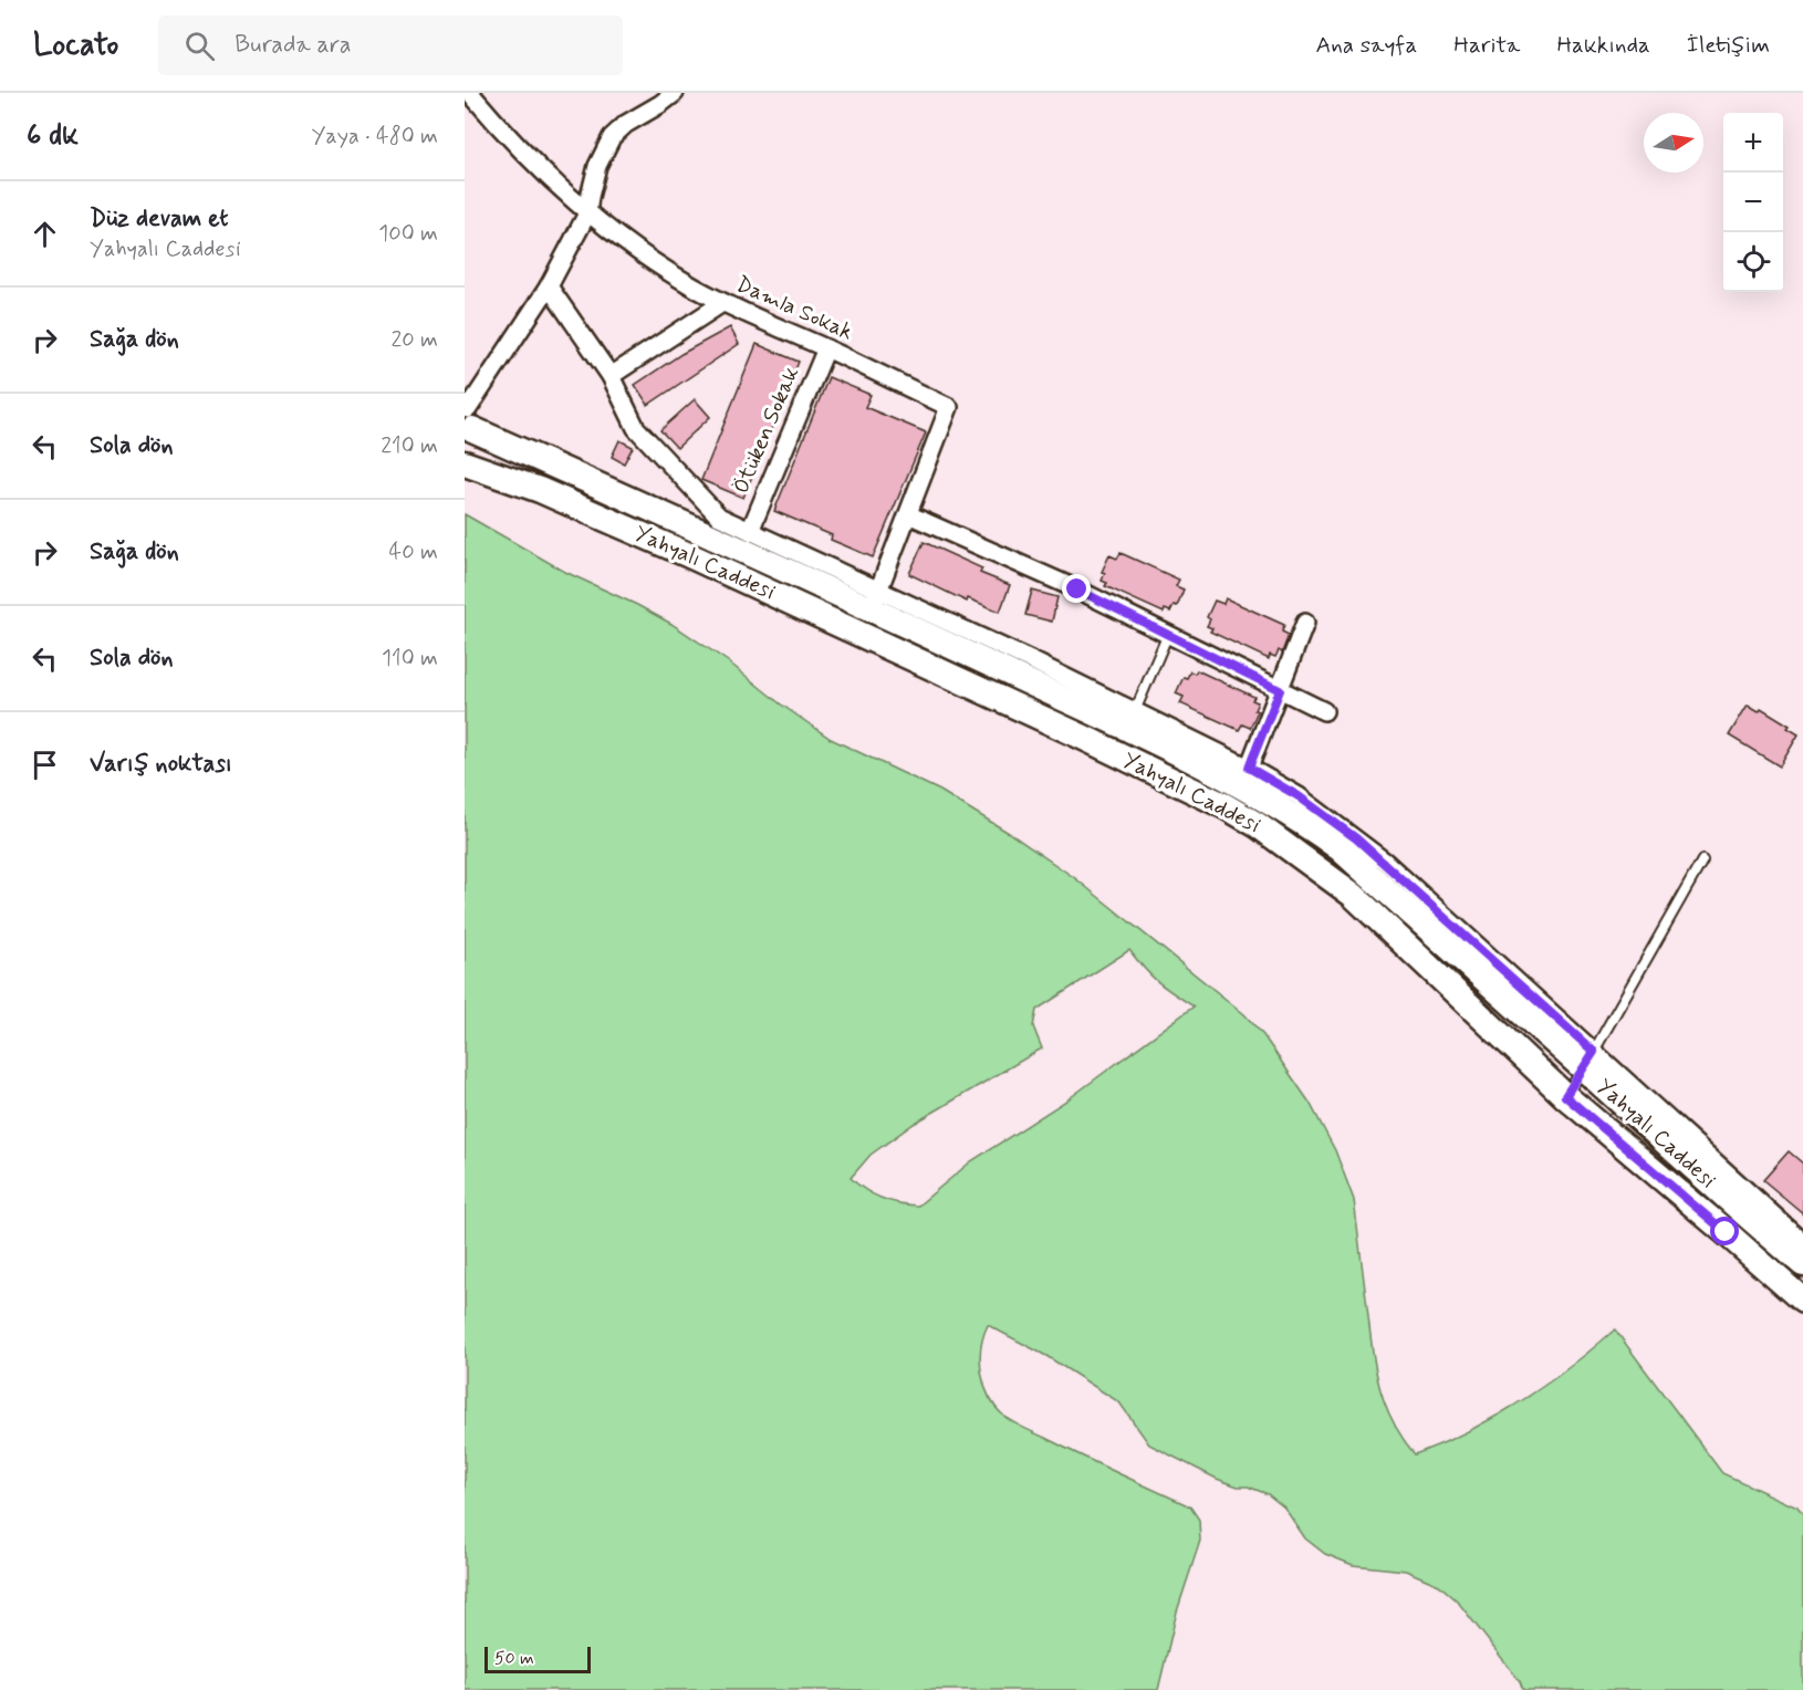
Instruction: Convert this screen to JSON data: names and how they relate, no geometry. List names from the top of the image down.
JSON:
{
  "streets": {
    "main road": ["Yahyalı Caddesi"],
    "street": ["Damla Sokak", "Ötüken Sokak"]
  },
  "crossings": [
    ["Damla Sokak", "Ötüken Sokak"],
    ["Damla Sokak", "Yahyalı Caddesi"]
  ],
  "scale_bar": "50 m",
  "north": "right",
  "page": {
    "header": "Locato",
    "search": "Burada ara",
    "nav": [
      "Ana sayfa",
      "Harita",
      "Hakkında",
      "İletişim"
    ],
    "heading": ["6 dk", "Yaya · 480 m"],
    "map_buttons": ["+", "−"],
    "list": [
      ["Düz devam et", "Yahyalı Caddesi", "100 m"],
      ["Sağa dön", "20 m"],
      ["Sola dön", "210 m"],
      ["Sağa dön", "40 m"],
      ["Sola dön", "110 m"],
      "Varış noktası"
    ],
    "scale": "50 m"
  }
}
